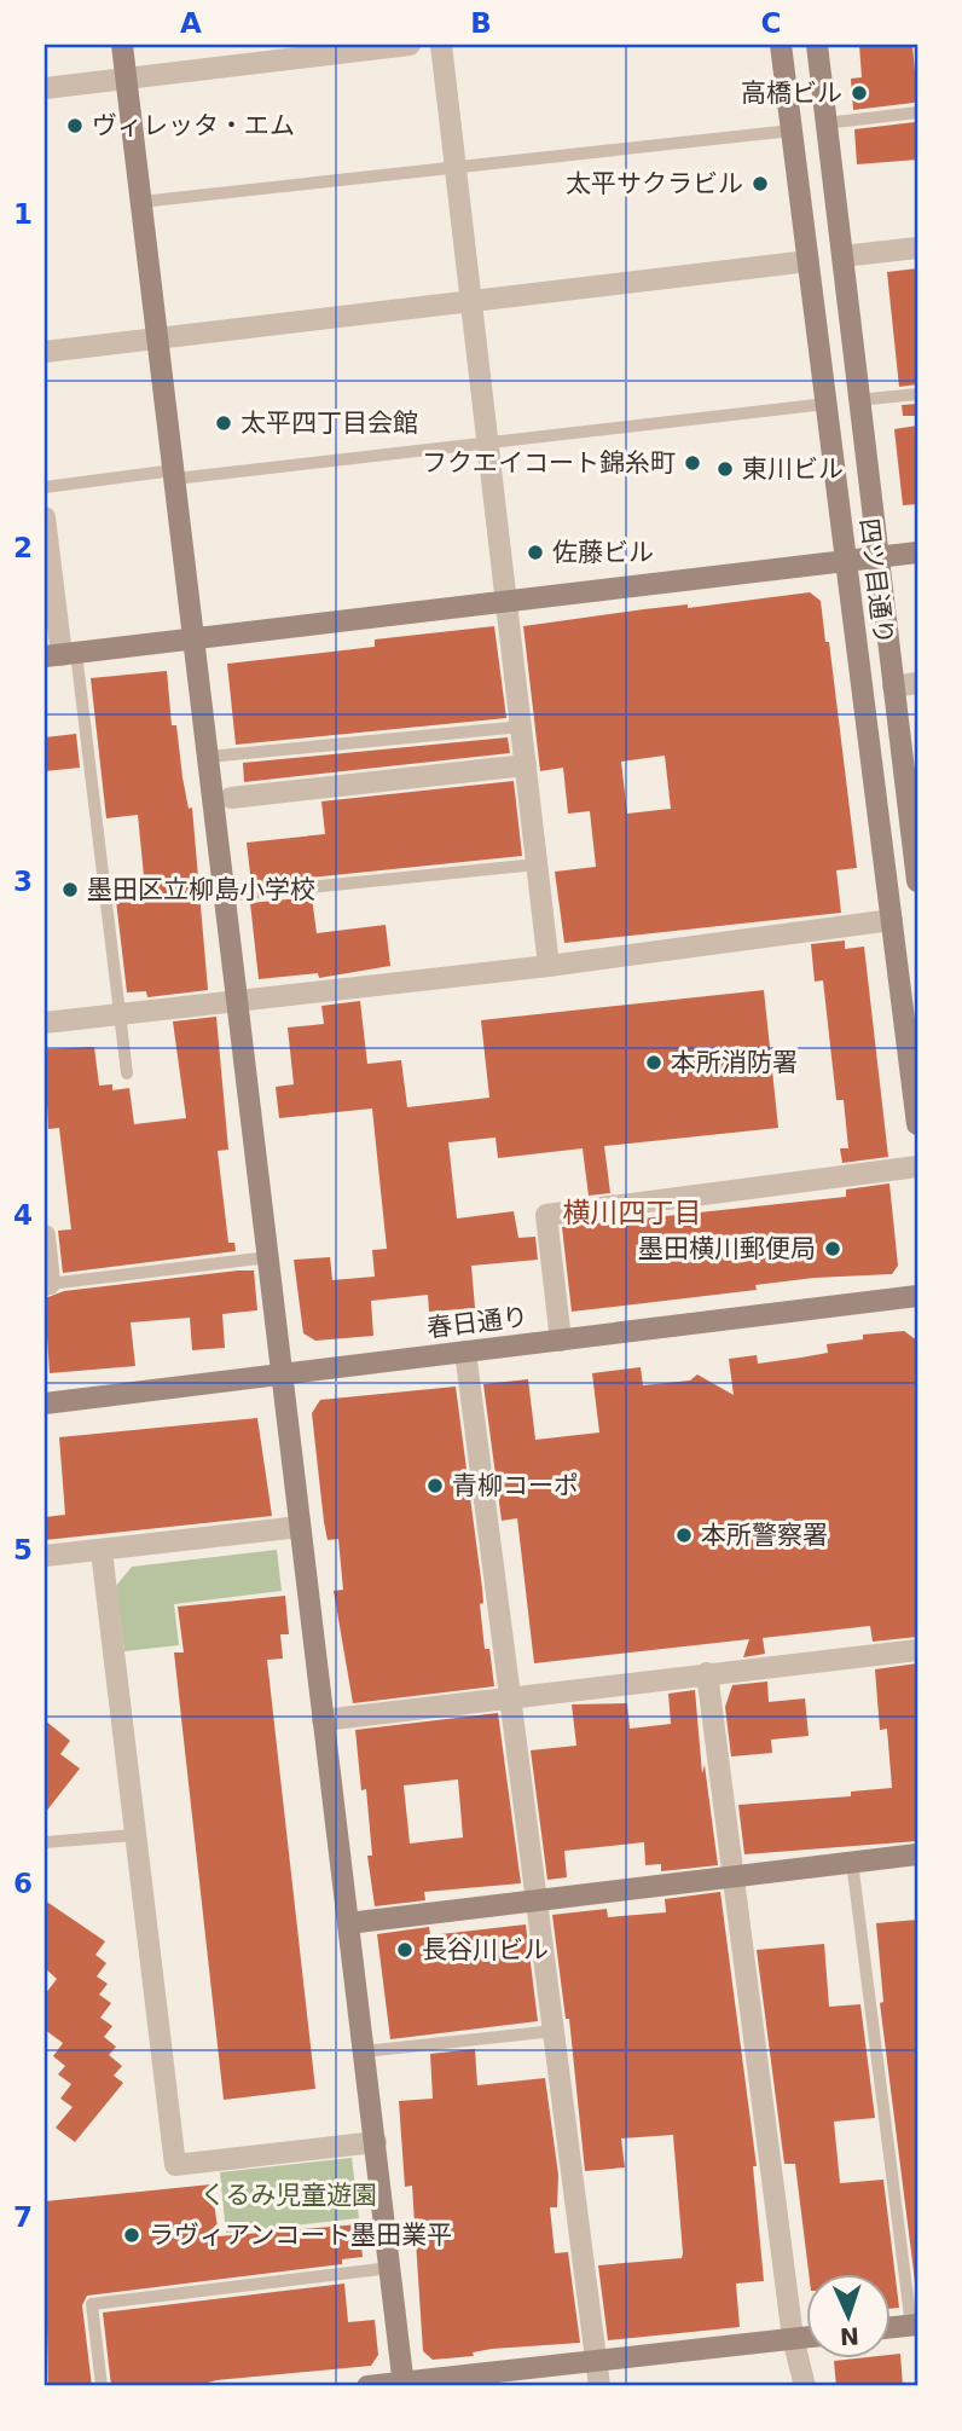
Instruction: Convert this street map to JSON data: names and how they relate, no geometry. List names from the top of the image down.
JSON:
{
  "streets": {
    "street": ["四ツ目通り", "春日通り"]
  },
  "districts": ["横川四丁目"],
  "parks": ["くるみ児童遊園"],
  "places": [
    "高橋ビル",
    "ヴィレッタ・エム",
    "太平サクラビル",
    "太平四丁目会館",
    "フクエイコート錦糸町",
    "東川ビル",
    "佐藤ビル",
    "墨田区立柳島小学校",
    "本所消防署",
    "墨田横川郵便局",
    "青柳コーポ",
    "本所警察署",
    "長谷川ビル",
    "ラヴィアンコート墨田業平"
  ],
  "north": "bottom",
  "grid": {
    "columns": ["A", "B", "C"],
    "rows": [
      "1",
      "2",
      "3",
      "4",
      "5",
      "6",
      "7"
    ]
  }
}
